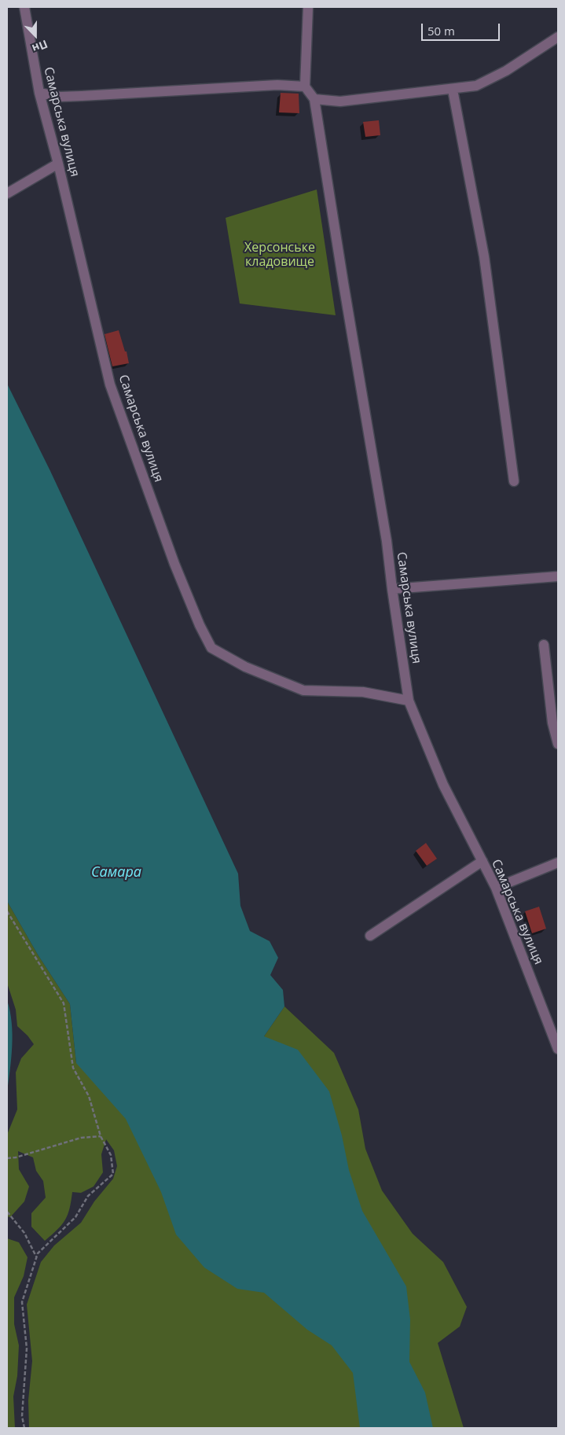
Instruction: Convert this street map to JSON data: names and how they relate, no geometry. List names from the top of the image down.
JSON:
{
  "streets": {
    "street": ["Самарська вулиця"]
  },
  "water": ["Самара"],
  "parks": ["Херсонське кладовище"],
  "scale_bar": "50 m",
  "north": "bottom"
}
